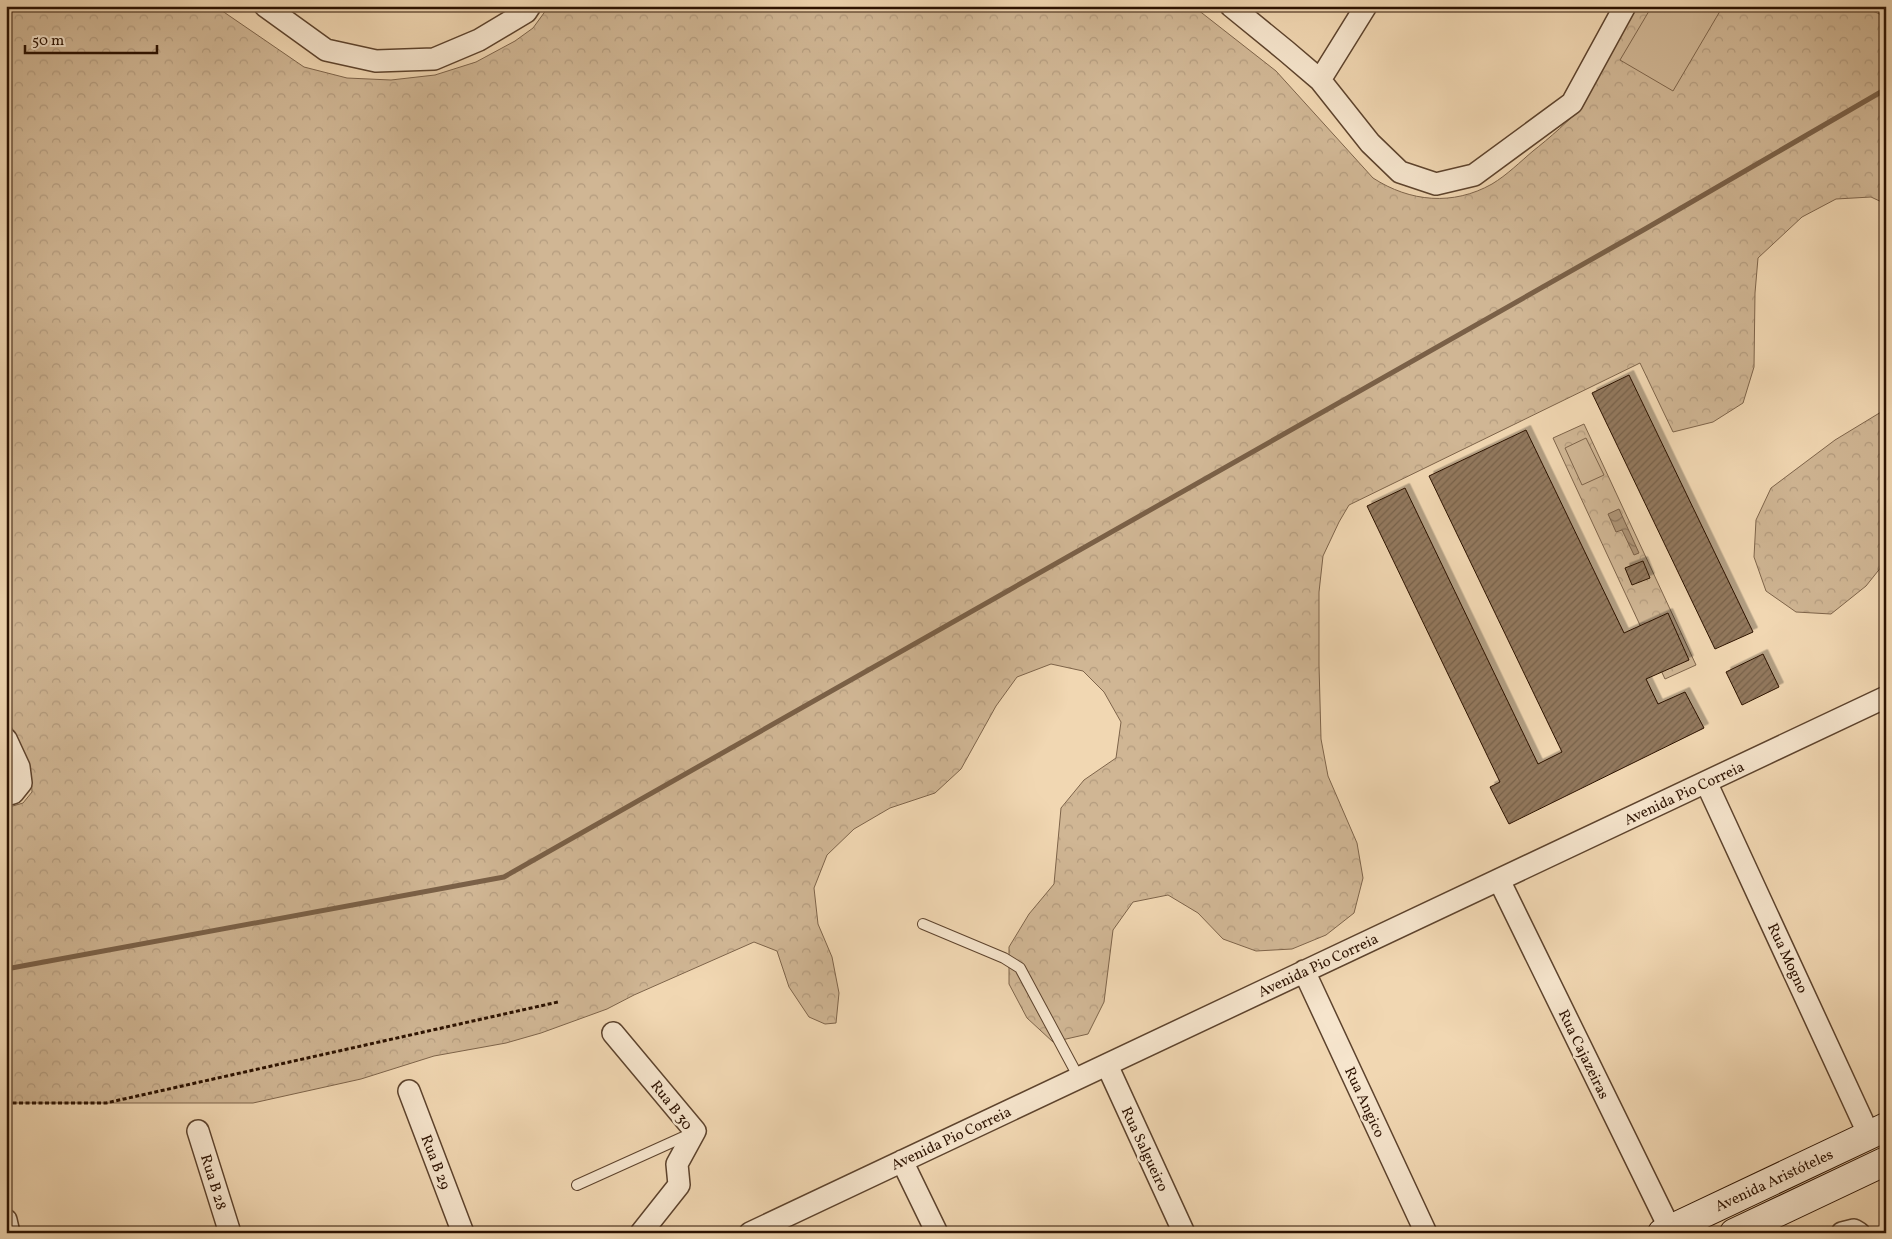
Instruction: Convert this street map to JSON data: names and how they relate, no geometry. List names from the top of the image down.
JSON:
{
  "streets": {
    "street": [
      "Avenida Pio Correia",
      "Rua Mogno",
      "Rua Cajazeiras",
      "Rua Angico",
      "Rua B 30",
      "Rua Salgueiro",
      "Rua B 29",
      "Avenida Aristóteles",
      "Rua B 28"
    ]
  },
  "crossings": [
    ["Avenida Pio Correia", "Rua Mogno"],
    ["Avenida Pio Correia", "Rua Cajazeiras"],
    ["Avenida Pio Correia", "Rua Angico"],
    ["Avenida Pio Correia", "Rua Salgueiro"],
    ["Rua Mogno", "Avenida Aristóteles"],
    ["Rua Cajazeiras", "Avenida Aristóteles"]
  ],
  "scale_bar": "50 m"
}
